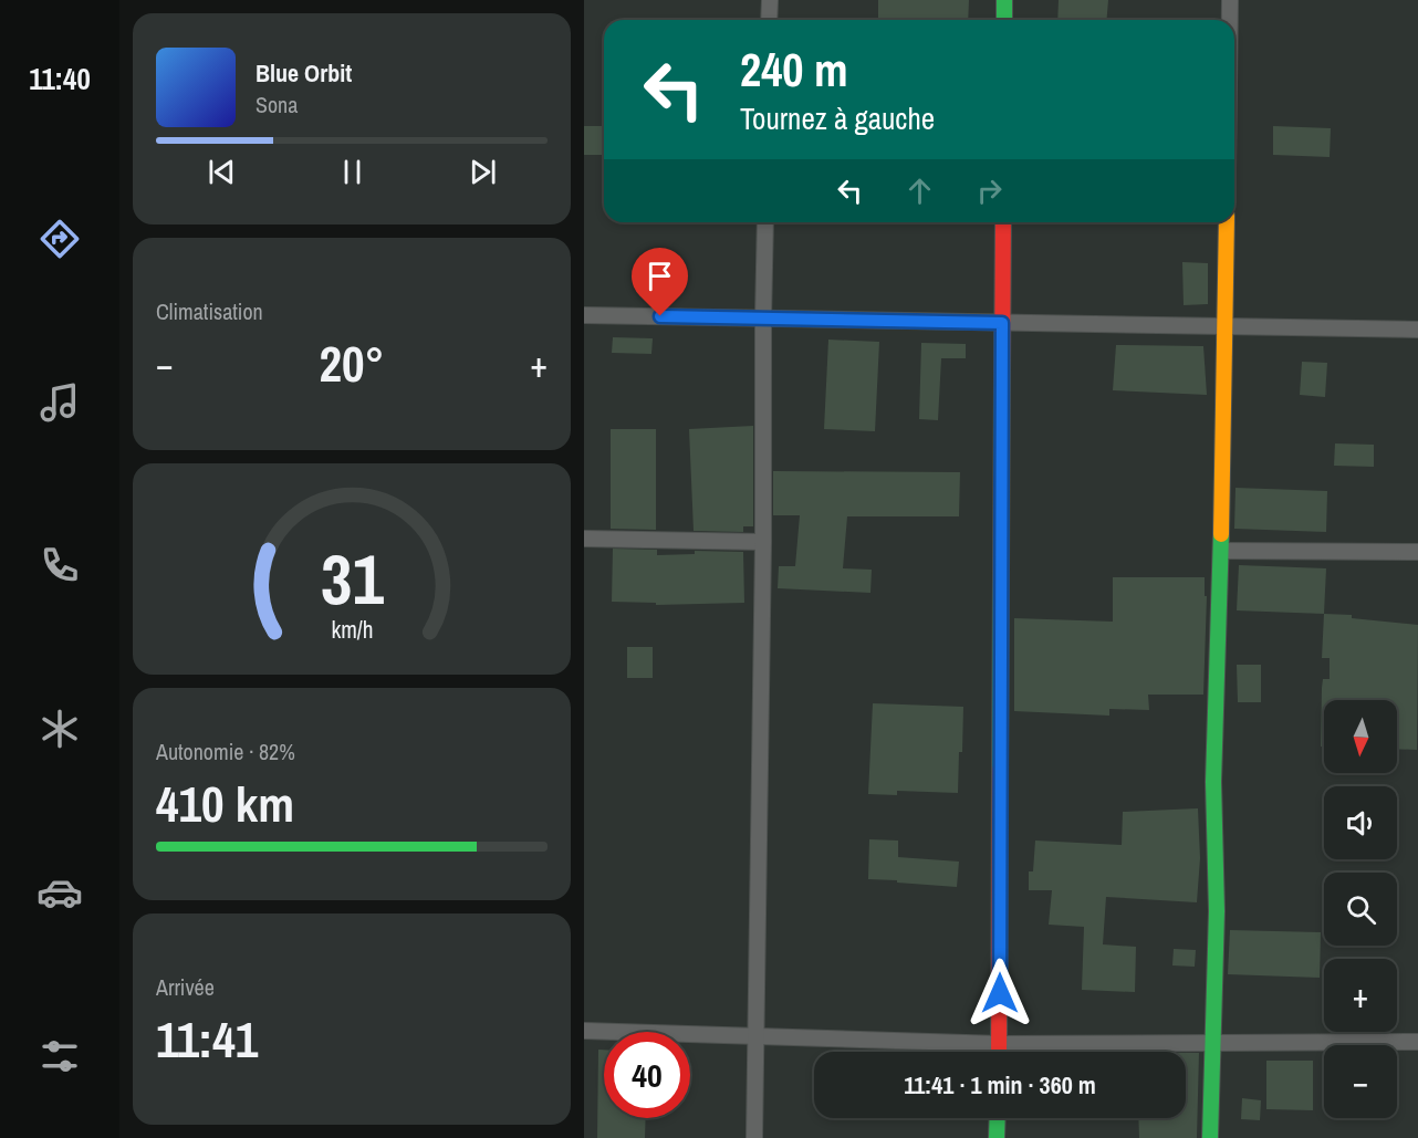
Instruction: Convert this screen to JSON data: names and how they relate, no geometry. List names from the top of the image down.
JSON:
{
  "north": "bottom",
  "page": {
    "tabs": "11:40",
    "turn": ["240 m", "Tournez à gauche"],
    "song": ["Blue Orbit", "Sona"],
    "tile": [
      "Climatisation",
      ["Autonomie · 82%", "410 km"],
      ["Arrivée", "11:41"]
    ],
    "heat": ["−", "20°", "+"],
    "map_buttons": ["+", "−"],
    "limit": "40",
    "trip": "11:41 · 1 min · 360 m",
    "gauge": ["31", "km/h"]
  }
}
